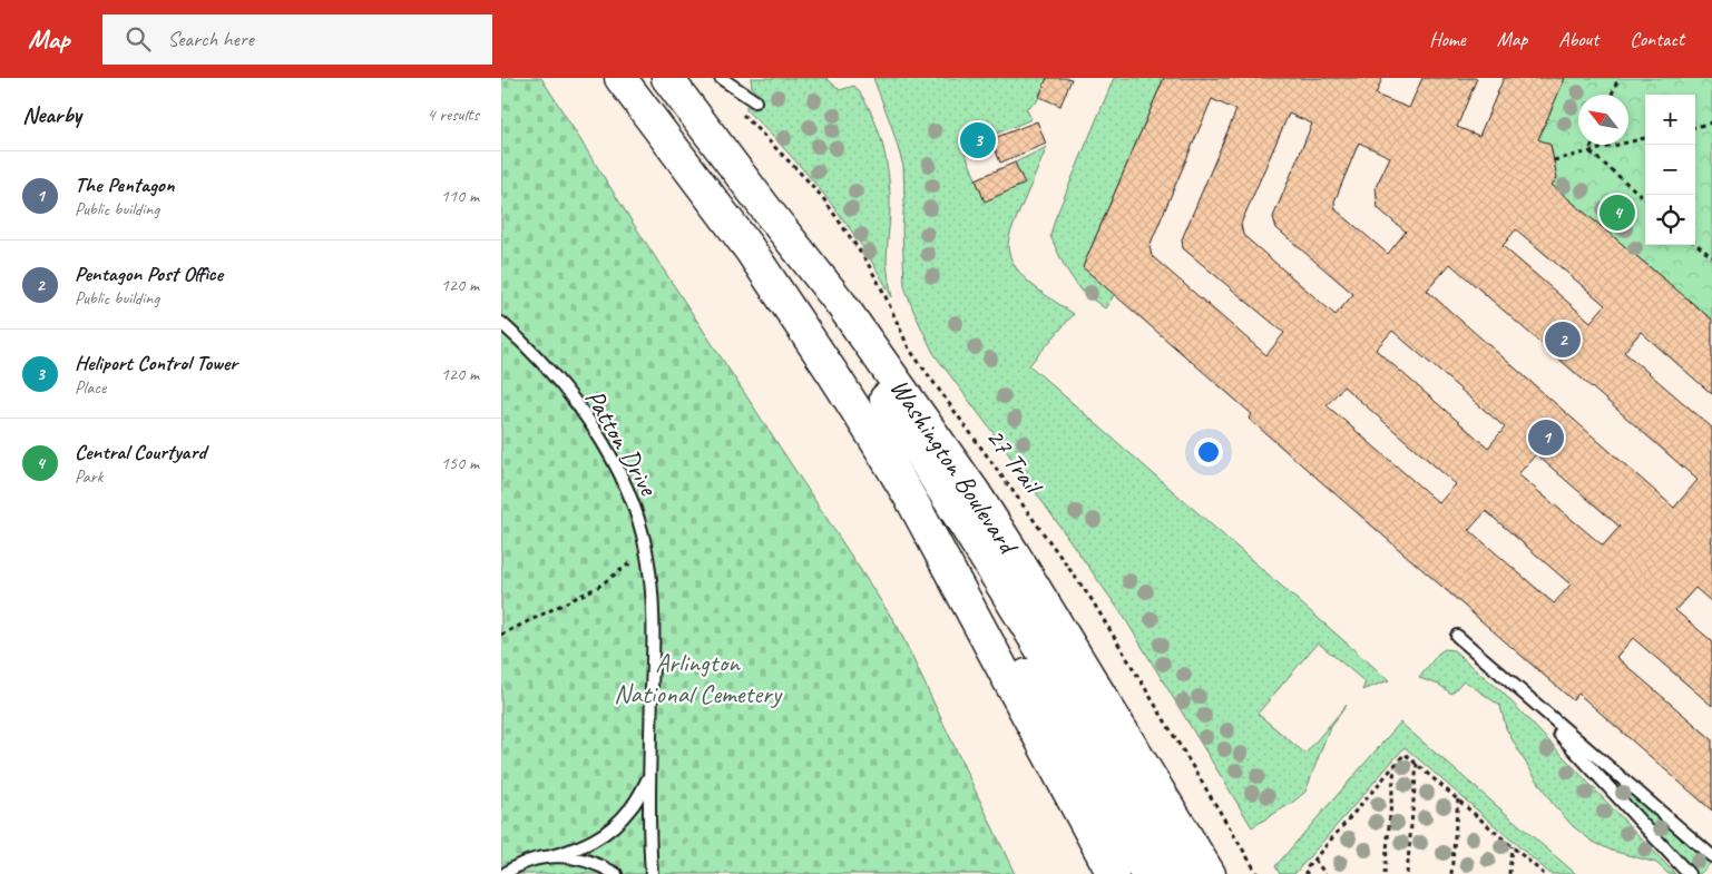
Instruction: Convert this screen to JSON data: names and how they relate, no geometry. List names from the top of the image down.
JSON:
{
  "streets": {
    "highway": ["Washington Boulevard"],
    "lane": ["Patton Drive"],
    "path": ["27 Trail"]
  },
  "parks": ["Arlington National Cemetery"],
  "north": "top left",
  "page": {
    "header": "Map",
    "search": "Search here",
    "nav": [
      "Home",
      "Map",
      "About",
      "Contact"
    ],
    "heading": ["Nearby", "4 results"],
    "map_buttons": ["+", "−"],
    "pins": [
      "3",
      "4",
      "2",
      "1"
    ],
    "list": [
      {
        "mark": "1",
        "name": "The Pentagon",
        "note": "Public building",
        "value": "110 m"
      },
      {
        "mark": "2",
        "name": "Pentagon Post Office",
        "note": "Public building",
        "value": "120 m"
      },
      {
        "mark": "3",
        "name": "Heliport Control Tower",
        "note": "Place",
        "value": "120 m"
      },
      {
        "mark": "4",
        "name": "Central Courtyard",
        "note": "Park",
        "value": "150 m"
      }
    ]
  }
}
